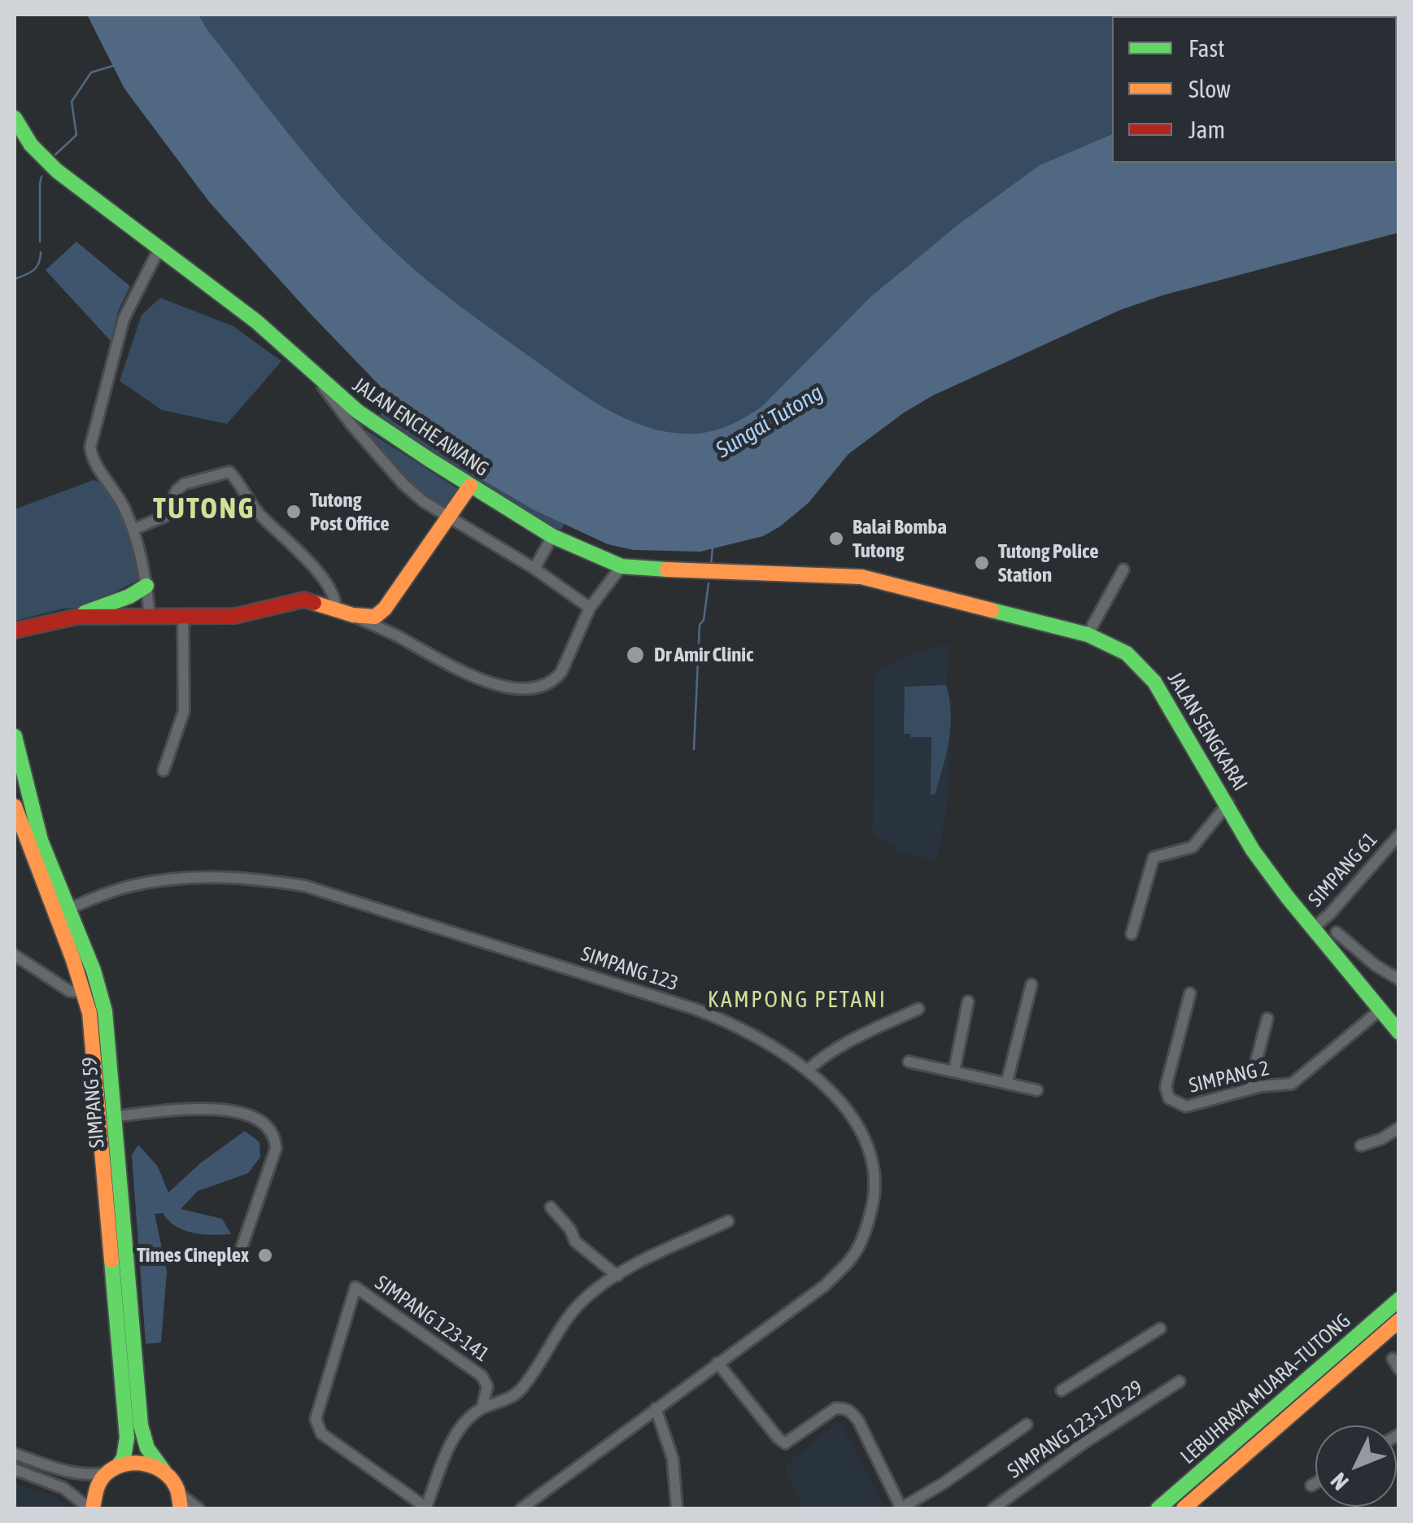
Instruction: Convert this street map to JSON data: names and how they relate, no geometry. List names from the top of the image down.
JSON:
{
  "streets": {
    "main road": [
      "JALAN ENCHE AWANG",
      "JALAN SENGKARAI",
      "SIMPANG 59",
      "LEBUHRAYA MUARA–TUTONG"
    ],
    "street": [
      "SIMPANG 61",
      "SIMPANG 123",
      "SIMPANG 2",
      "SIMPANG 123-141",
      "SIMPANG 123-170-29"
    ]
  },
  "crossings": [
    ["JALAN ENCHE AWANG", "JALAN SENGKARAI"],
    ["JALAN SENGKARAI", "SIMPANG 61"],
    ["JALAN SENGKARAI", "SIMPANG 2"],
    ["SIMPANG 123", "SIMPANG 59"]
  ],
  "districts": ["TUTONG", "KAMPONG PETANI"],
  "water": ["Sungai Tutong"],
  "places": [
    "Tutong Post Office",
    "Balai Bomba Tutong",
    "Tutong Police Station",
    "Dr Amir Clinic",
    "Times Cineplex"
  ],
  "legend": ["Fast", "Slow", "Jam"],
  "north": "bottom left"
}
